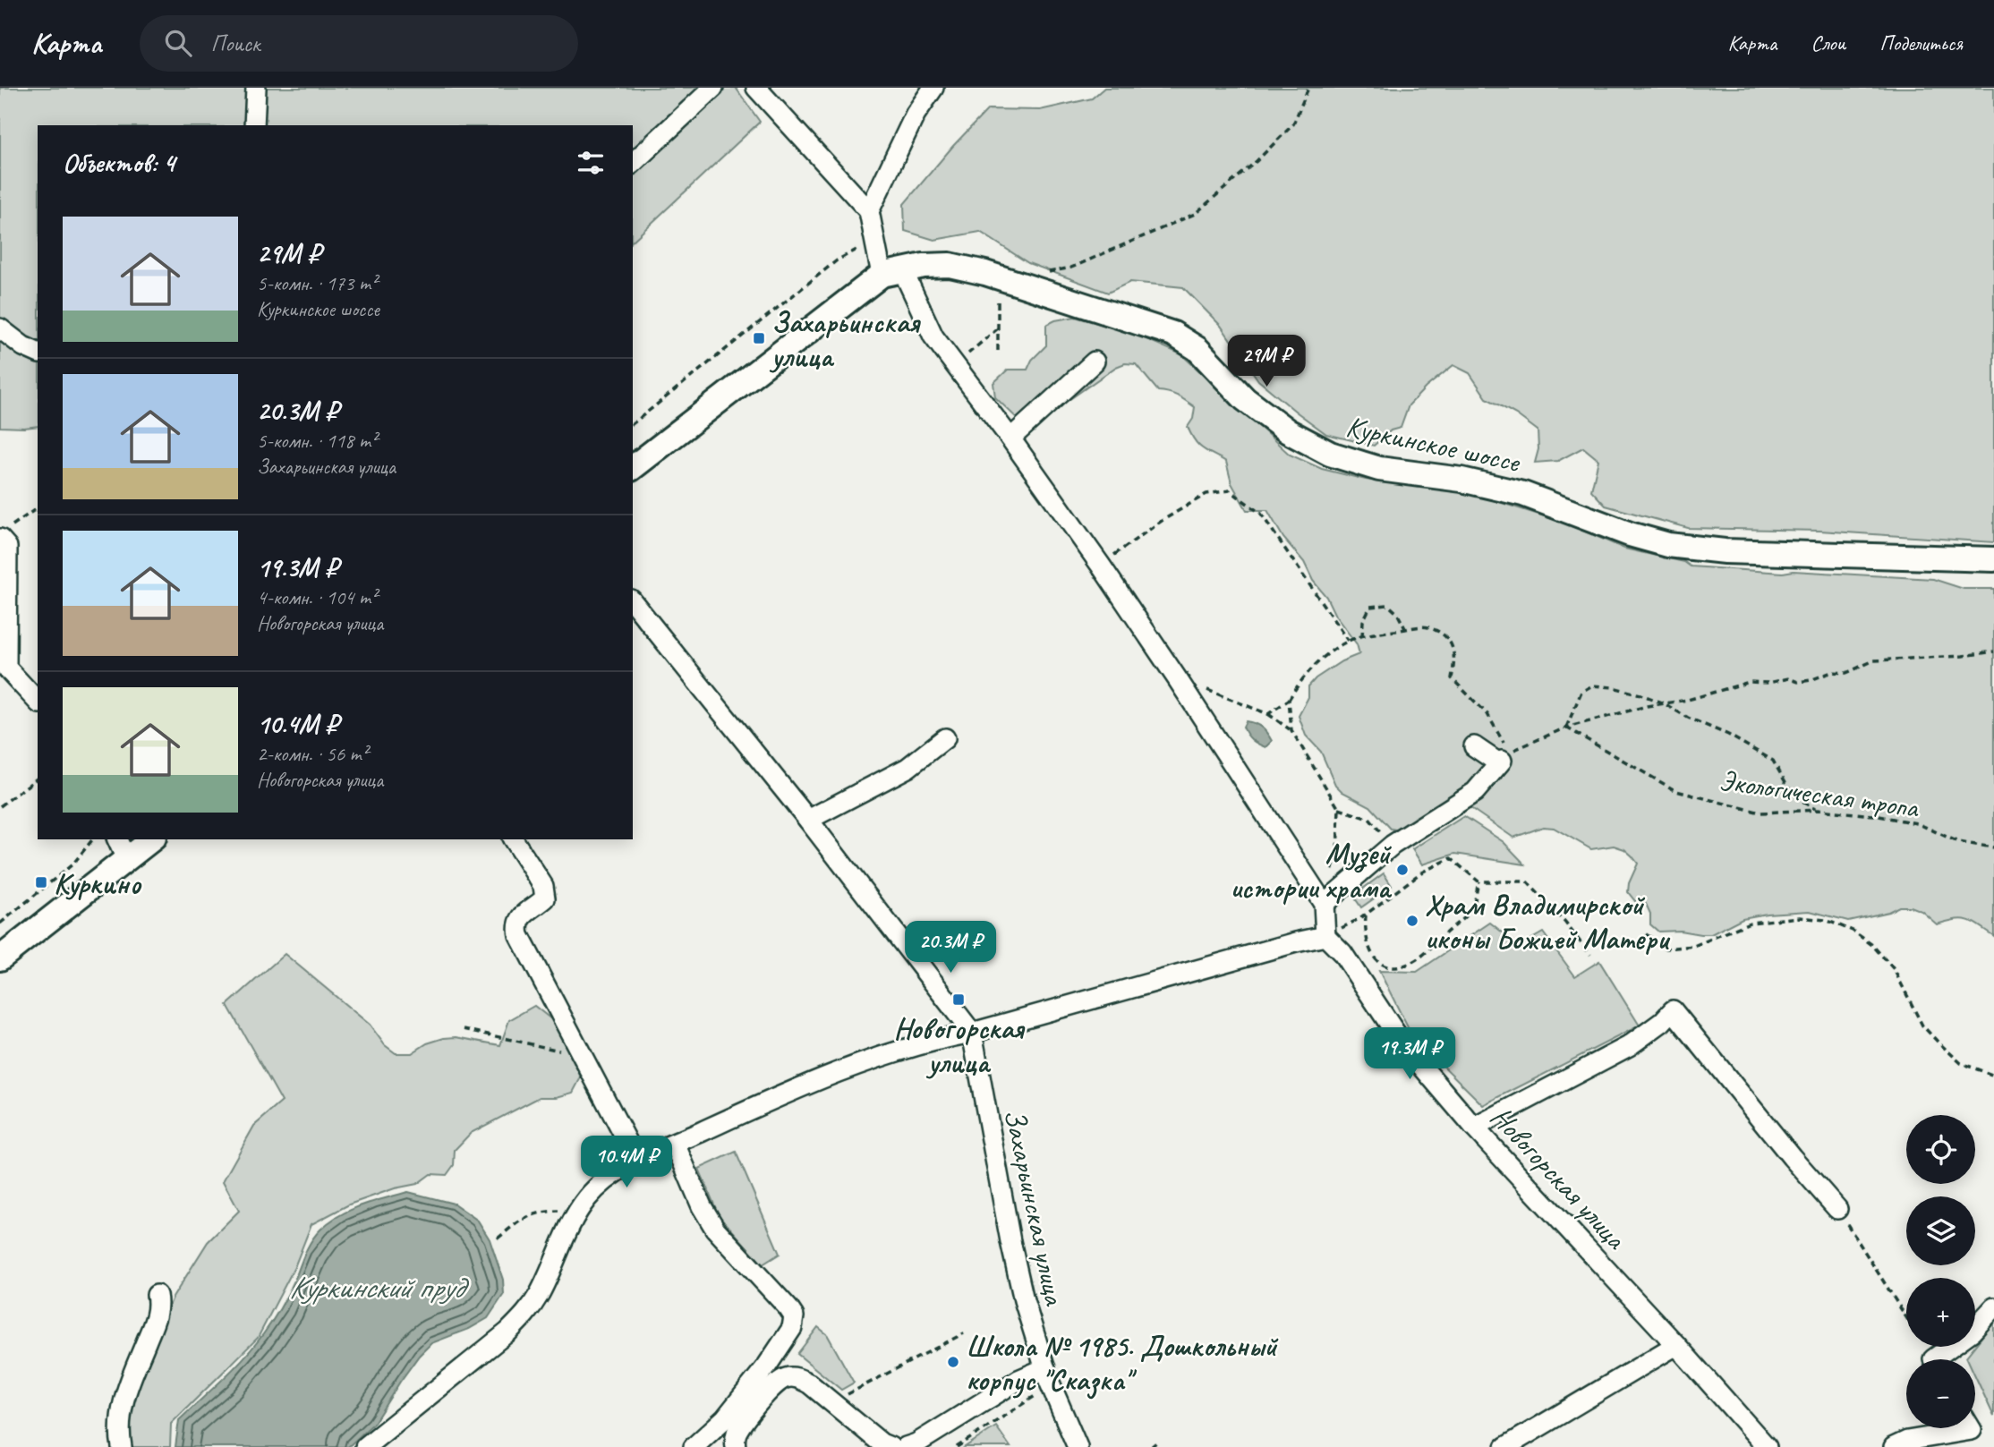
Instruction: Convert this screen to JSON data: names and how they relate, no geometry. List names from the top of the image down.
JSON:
{
  "streets": {
    "main road": ["Куркинское шоссе"],
    "street": ["Новогорская улица", "Захарьинская улица"],
    "path": ["Экологическая тропа"]
  },
  "water": ["Куркинский пруд"],
  "places": {
    "transit": ["Захарьинская улица", "Куркино", "Новогорская улица"],
    "other": ["Музей истории храма", "Храм Владимирской иконы Божией Матери", "Школа № 1985. Дошкольный корпус \"Сказка\""]
  },
  "page": {
    "header": "Карта",
    "search": "Поиск",
    "nav": ["Карта", "Слои", "Поделиться"],
    "heading": "Объектов: 4",
    "list": [
      {
        "name": "29M ₽",
        "note": "5-комн. · 173 m² · Куркинское шоссе"
      },
      {
        "name": "20.3M ₽",
        "note": "5-комн. · 118 m² · Захарьинская улица"
      },
      {
        "name": "19.3M ₽",
        "note": "4-комн. · 104 m² · Новогорская улица"
      },
      {
        "name": "10.4M ₽",
        "note": "2-комн. · 56 m² · Новогорская улица"
      }
    ],
    "price": [
      "29M ₽",
      "20.3M ₽",
      "19.3M ₽",
      "10.4M ₽"
    ],
    "map_buttons": ["+", "−"]
  }
}
